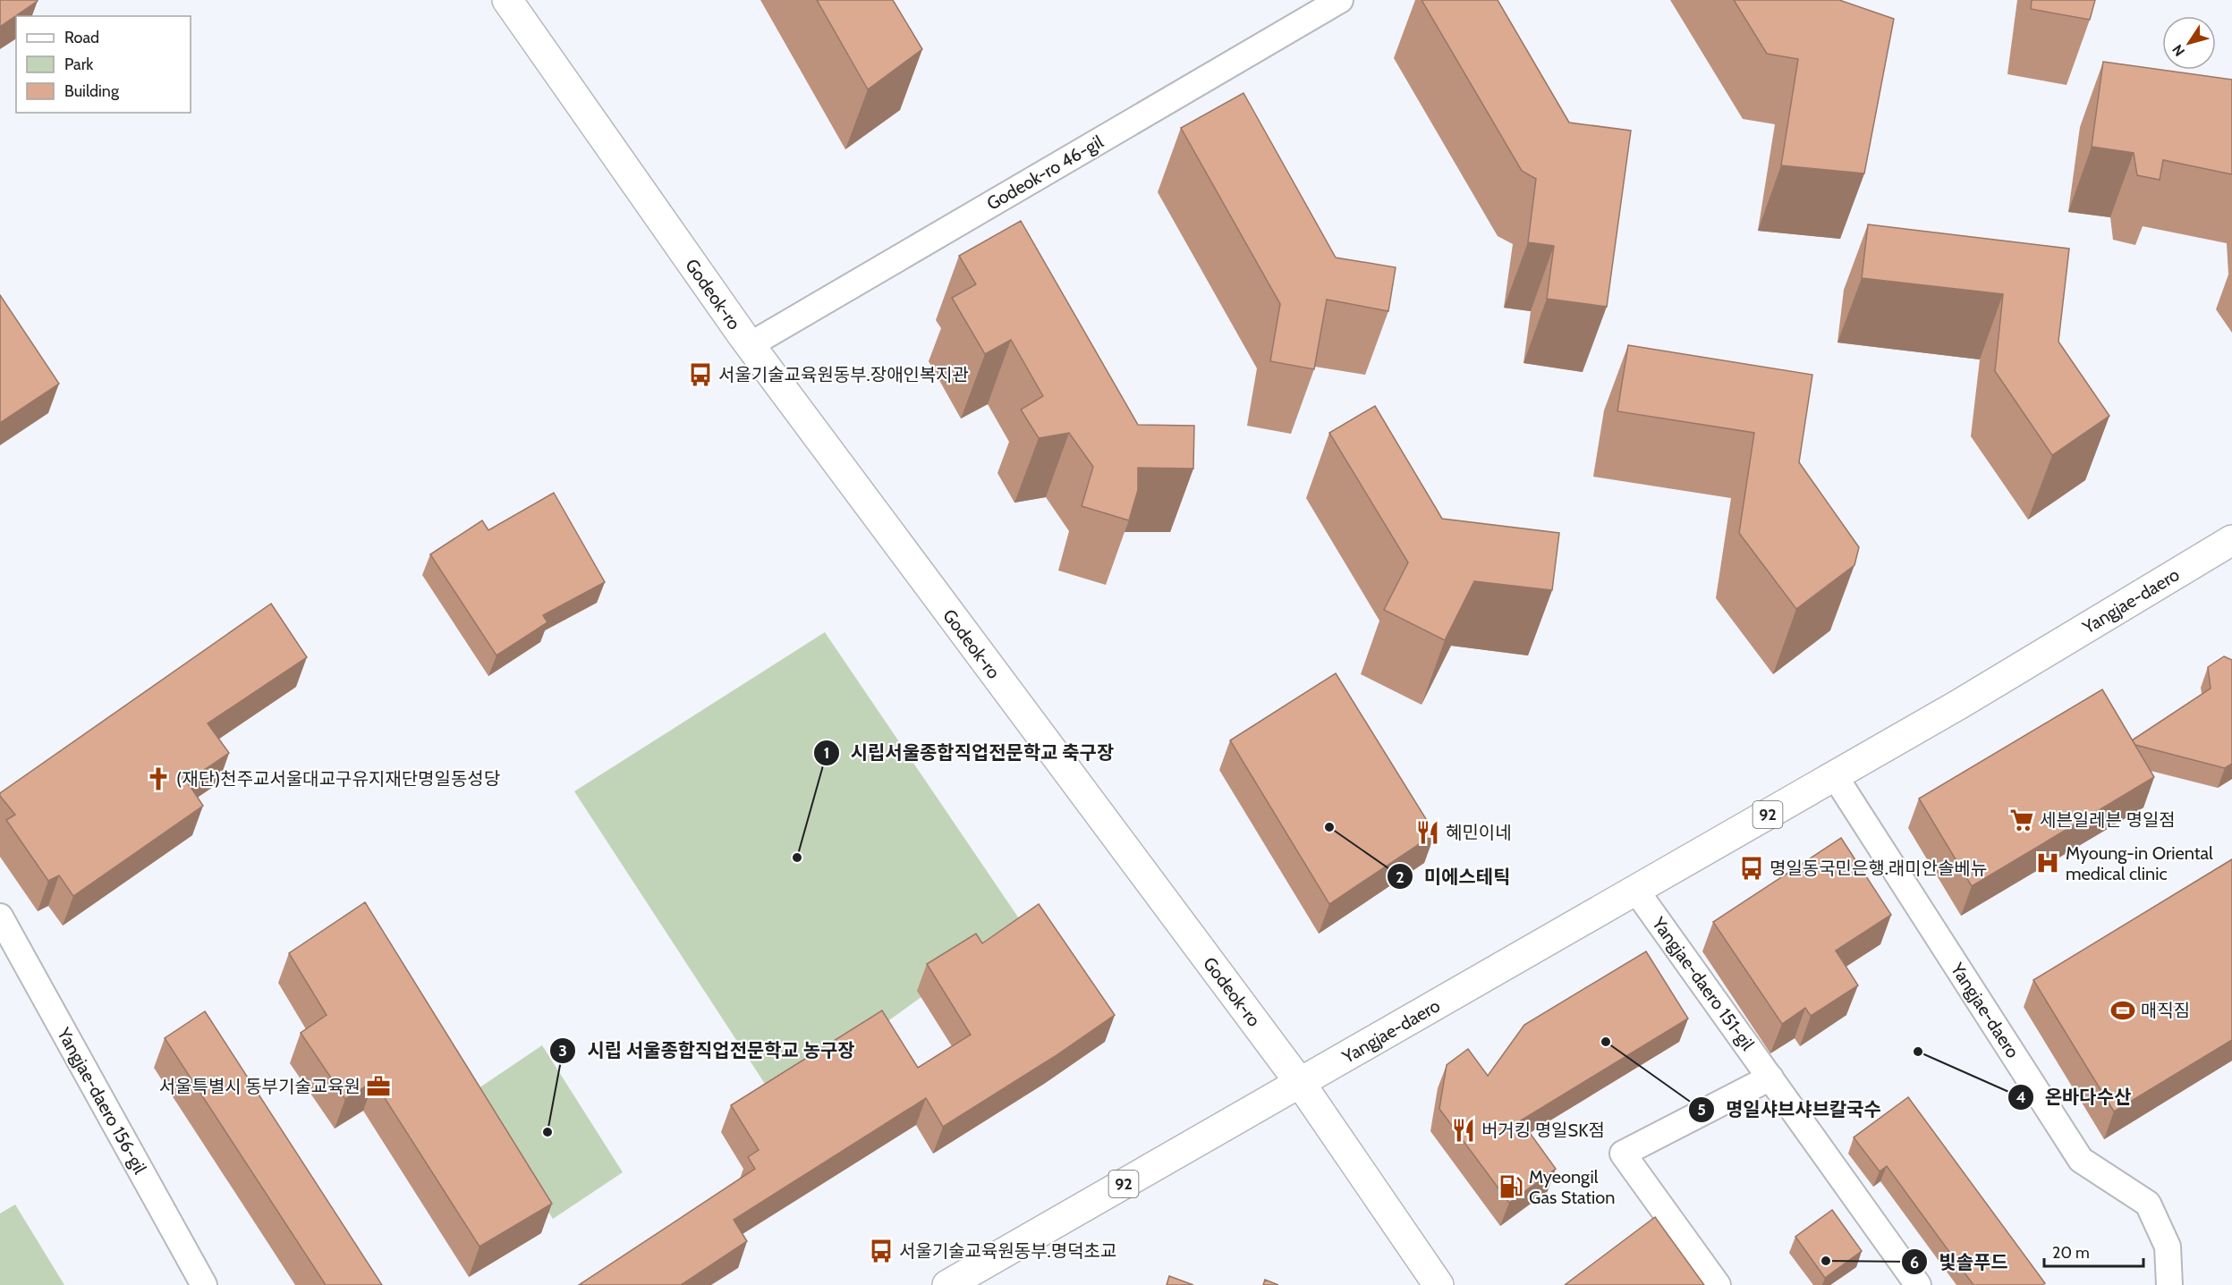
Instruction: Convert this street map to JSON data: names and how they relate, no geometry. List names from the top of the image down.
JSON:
{
  "streets": {
    "main road": ["Godeok-ro", "Yangjae-daero", "92"],
    "street": ["Godeok-ro 46-gil", "Yangjae-daero 151-gil", "Yangjae-daero 156-gil"]
  },
  "crossings": [
    ["Godeok-ro 46-gil", "Godeok-ro"],
    ["Godeok-ro", "Yangjae-daero"],
    ["Yangjae-daero", "Yangjae-daero 151-gil"]
  ],
  "places": {
    "bus stop": ["서울기술교육원동부.장애인복지관", "명일동국민은행.래미안솔베뉴", "서울기술교육원동부.명덕초교"],
    "church": ["(재단)천주교서울대교구유지재단명일동성당"],
    "supermarket": ["세븐일레븐 명일점"],
    "other": [
      "미에스테틱",
      "시립서울종합직업전문학교 축구장",
      "명일샤브샤브칼국수",
      "온바다수산",
      "시립 서울종합직업전문학교 농구장",
      "빛솔푸드"
    ],
    "restaurant": ["혜민이네", "버거킹 명일SK점"],
    "hospital": ["Myoung-in Oriental medical clinic"],
    "sports": ["매직짐"],
    "office": ["서울특별시 동부기술교육원"],
    "fuel station": ["Myeongil Gas Station"]
  },
  "legend": ["Road", "Park", "Building"],
  "scale_bar": "20 m",
  "north": "bottom left"
}
